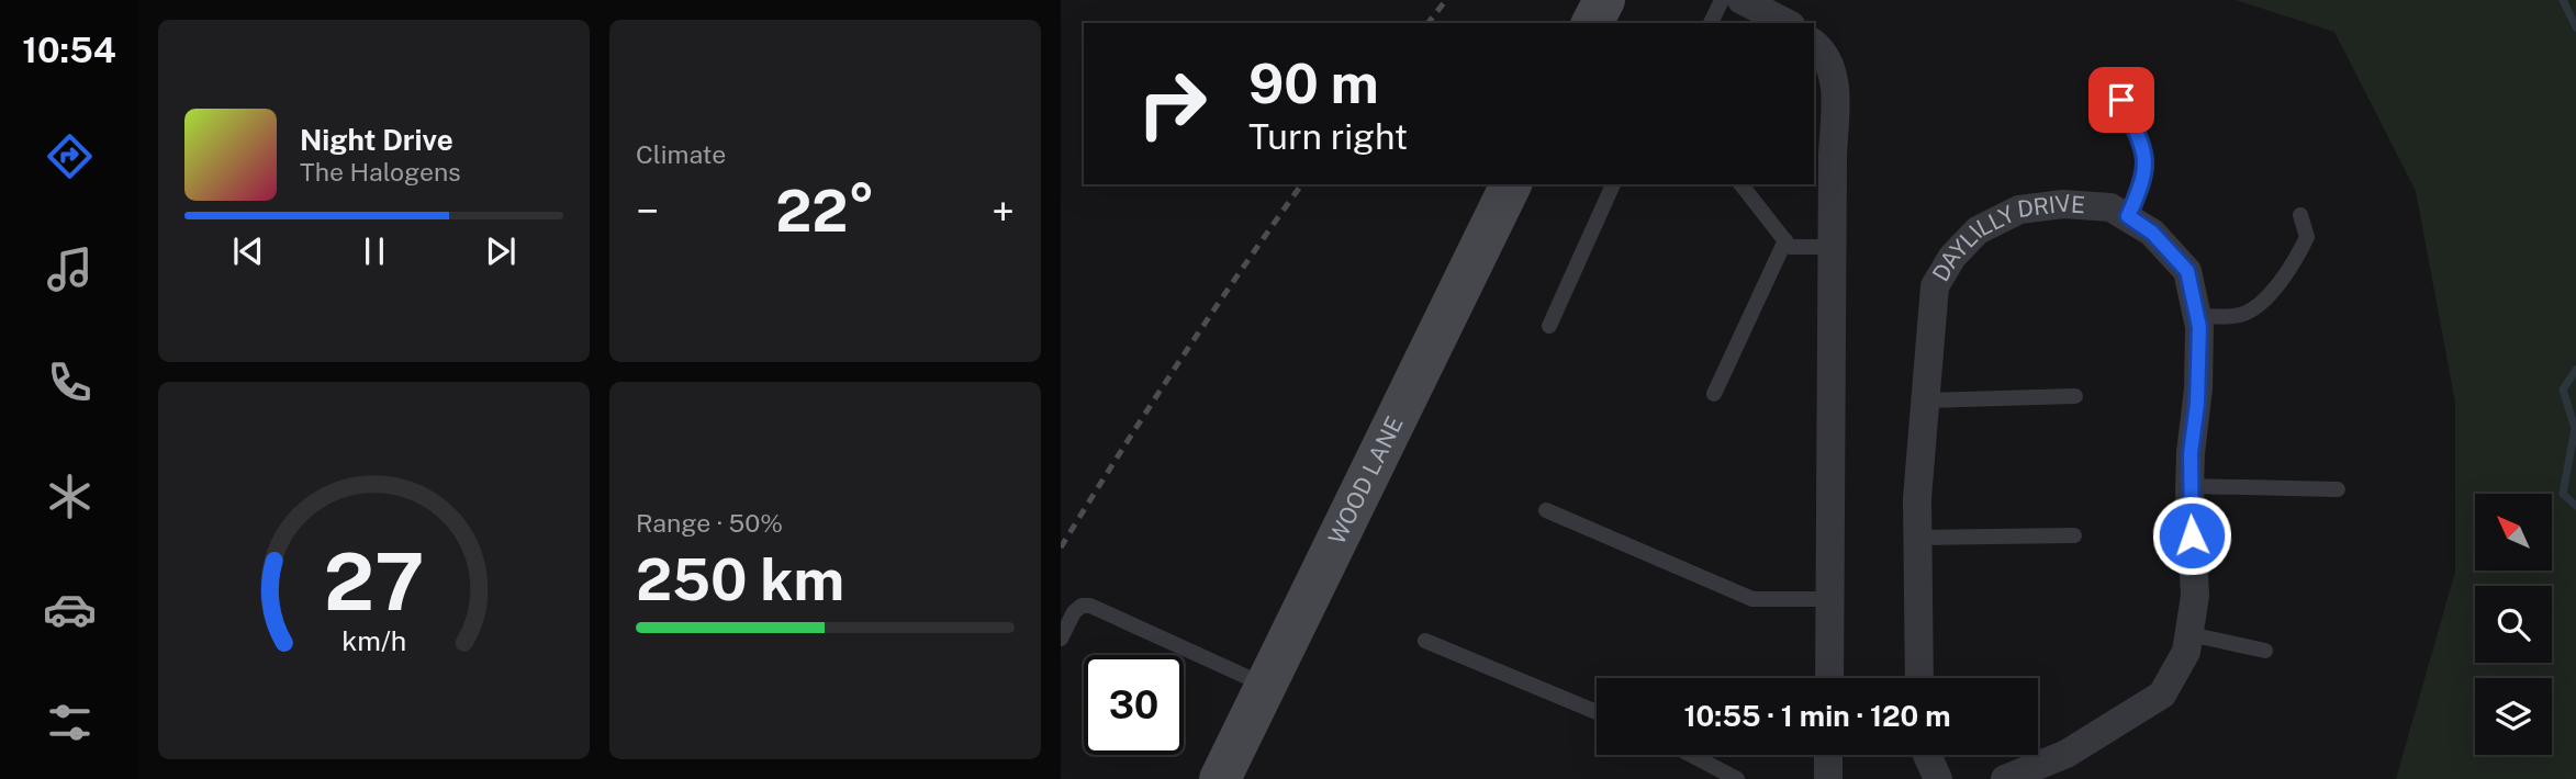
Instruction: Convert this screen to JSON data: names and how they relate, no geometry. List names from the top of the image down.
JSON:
{
  "streets": {
    "street": ["DAYLILLY DRIVE", "WOOD LANE"]
  },
  "north": "top left",
  "page": {
    "tabs": "10:54",
    "tile": [
      "Climate",
      ["Range · 50%", "250 km"]
    ],
    "turn": ["90 m", "Turn right"],
    "song": ["Night Drive", "The Halogens"],
    "heat": ["−", "22°", "+"],
    "limit": "30",
    "trip": "10:55 · 1 min · 120 m",
    "gauge": ["27", "km/h"]
  }
}
